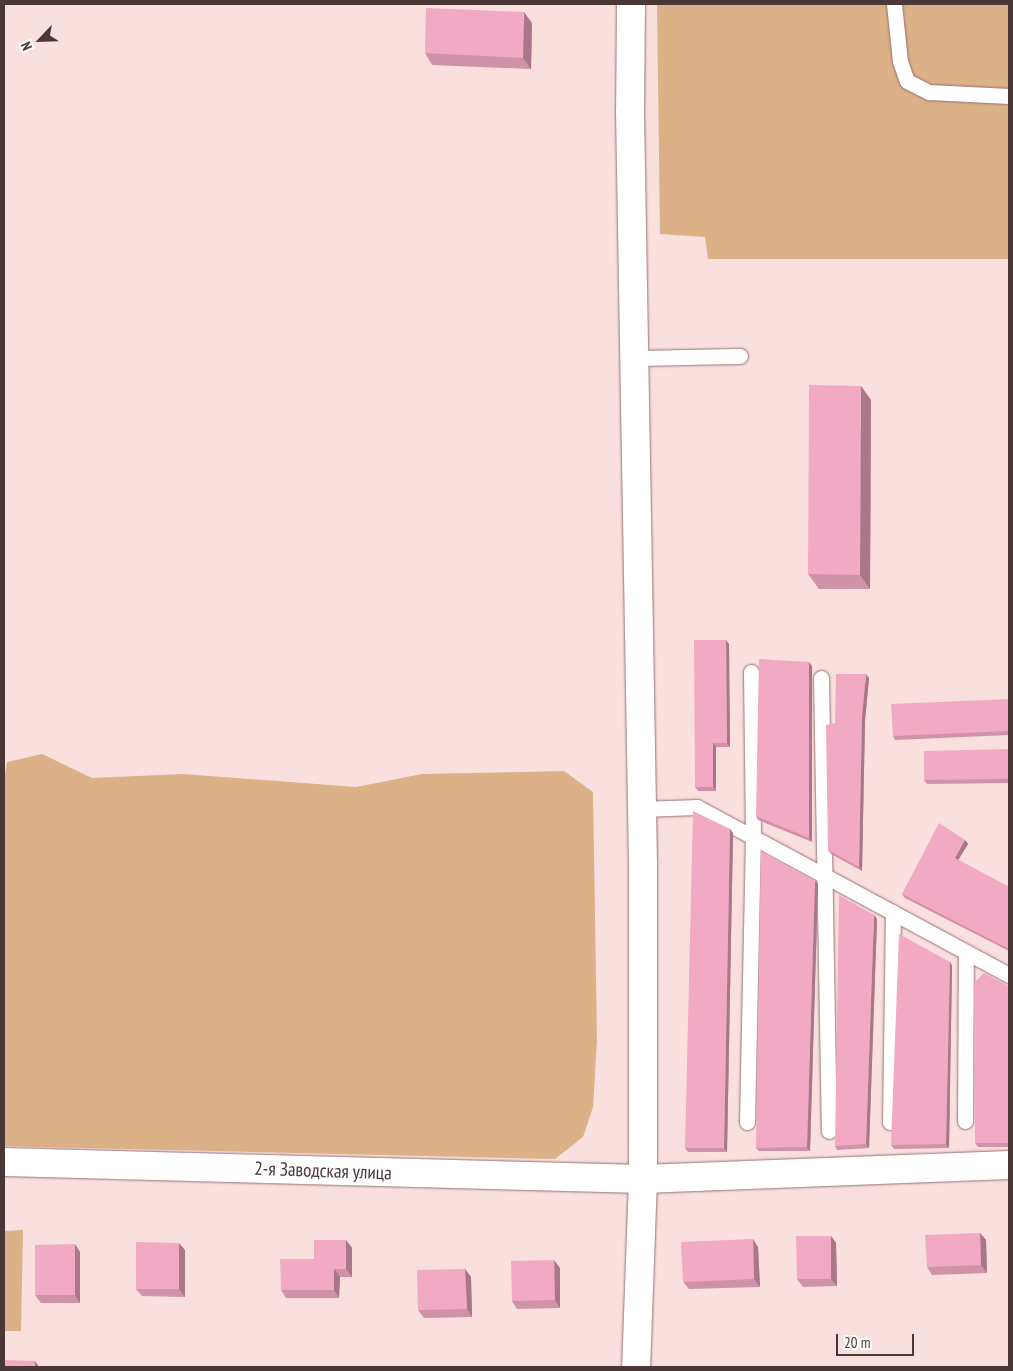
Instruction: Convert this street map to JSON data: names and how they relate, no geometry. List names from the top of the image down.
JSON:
{
  "streets": {
    "street": ["2-я Заводская улица"]
  },
  "scale_bar": "20 m",
  "north": "bottom left"
}
